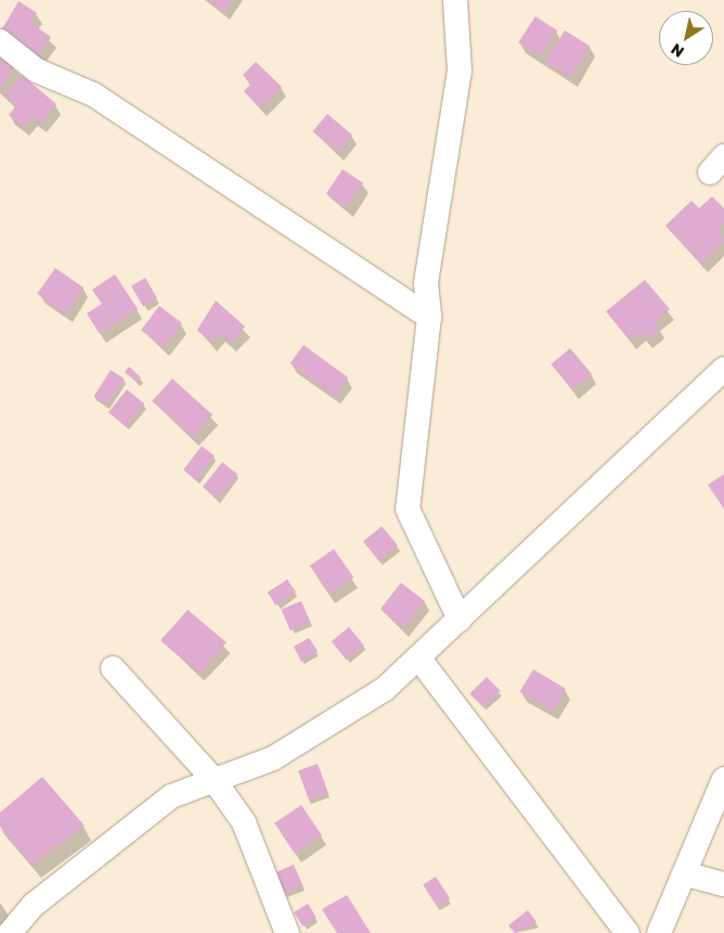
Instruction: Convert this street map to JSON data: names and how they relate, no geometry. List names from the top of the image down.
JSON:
{
  "north": "bottom left"
}
